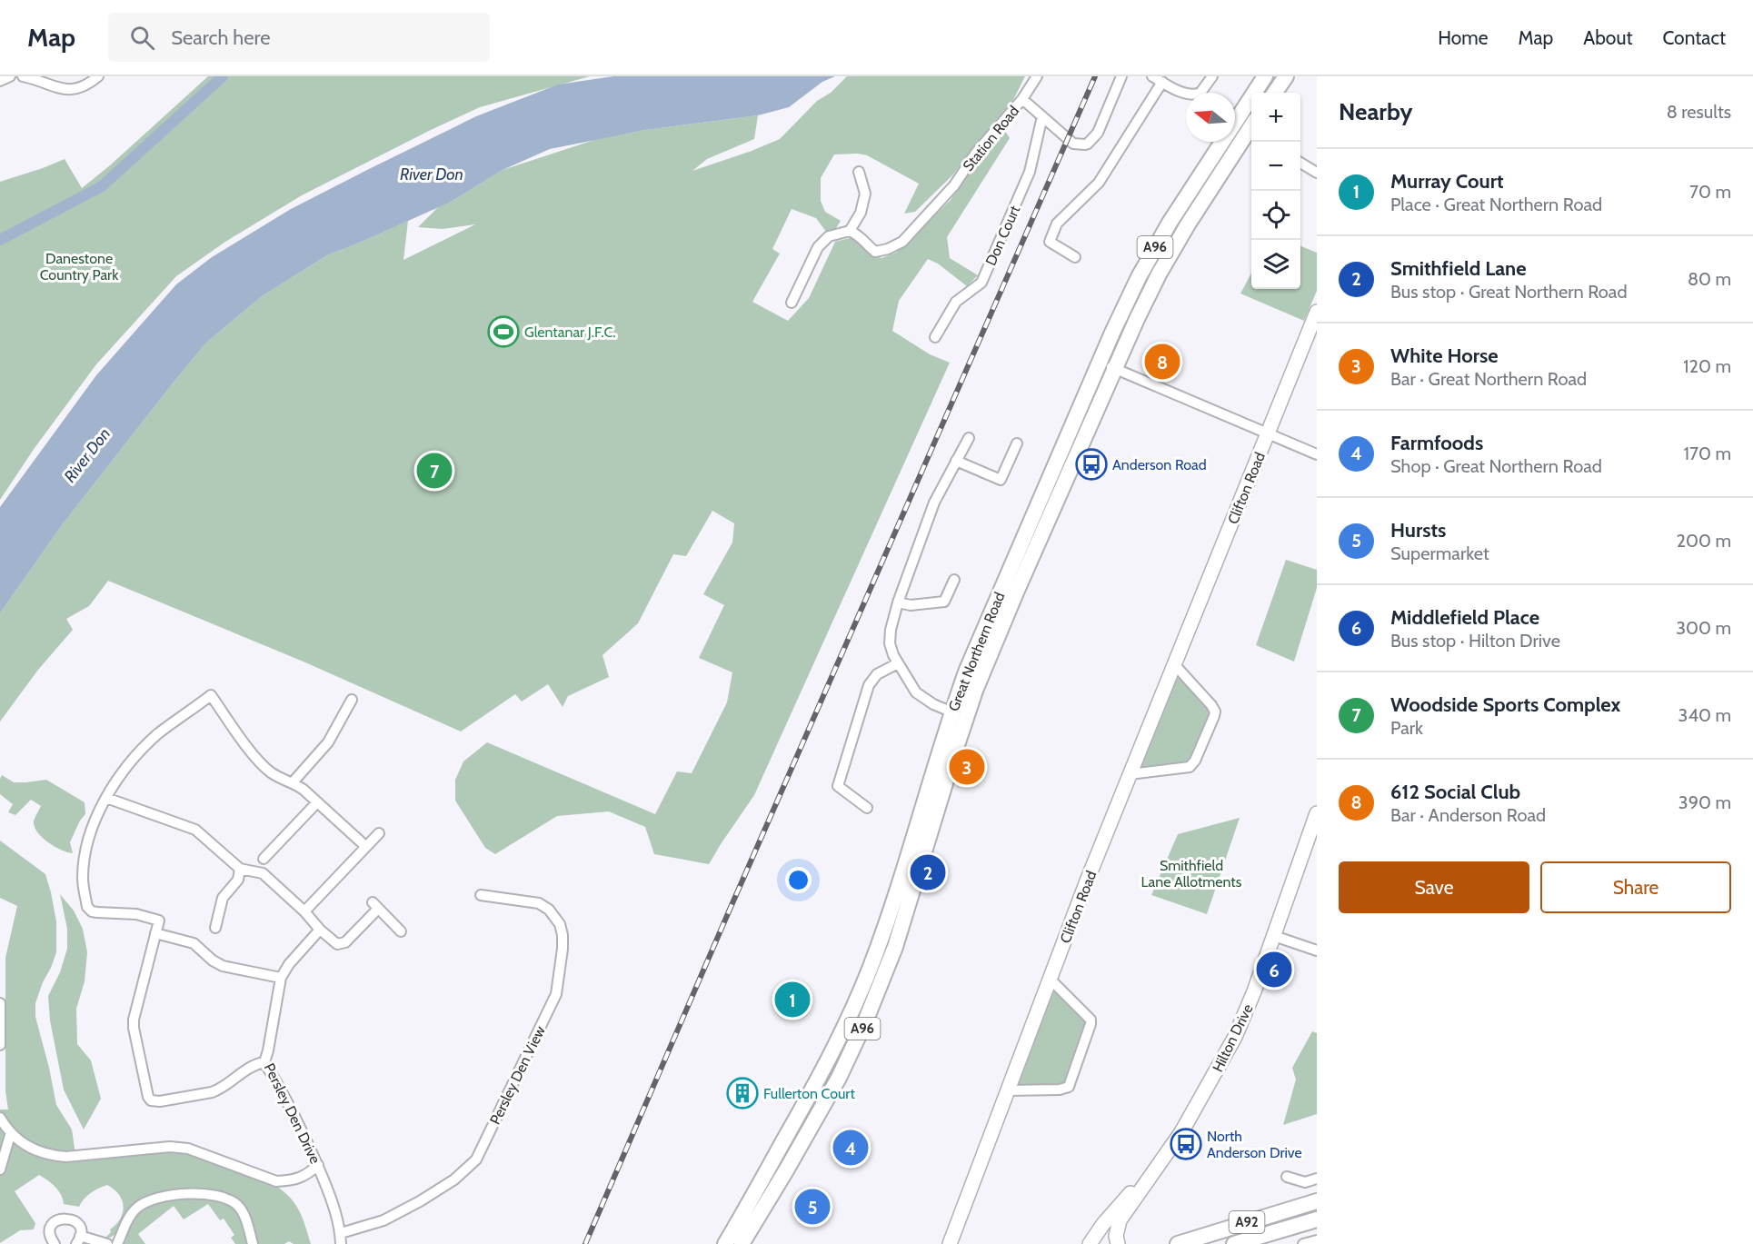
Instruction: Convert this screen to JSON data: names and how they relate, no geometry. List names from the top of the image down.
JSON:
{
  "streets": {
    "main road": ["A96", "Great Northern Road", "A92"],
    "street": [
      "Station Road",
      "Don Court",
      "Clifton Road",
      "Hilton Drive",
      "Persley Den View",
      "Persley Den Drive"
    ]
  },
  "crossings": [
    ["Station Road", "Don Court"],
    ["A96", "Great Northern Road"],
    ["Persley Den View", "Persley Den Drive"]
  ],
  "water": ["River Don"],
  "parks": ["Danestone Country Park", "Smithfield Lane Allotments"],
  "places": {
    "sports": ["Glentanar J.F.C."],
    "bus stop": ["Anderson Road", "North Anderson Drive"],
    "building": ["Fullerton Court"]
  },
  "north": "left",
  "page": {
    "header": "Map",
    "search": "Search here",
    "nav": [
      "Home",
      "Map",
      "About",
      "Contact"
    ],
    "heading": ["Nearby", "8 results"],
    "map_buttons": ["+", "−"],
    "list": [
      {
        "mark": "1",
        "name": "Murray Court",
        "note": "Place · Great Northern Road",
        "value": "70 m"
      },
      {
        "mark": "2",
        "name": "Smithfield Lane",
        "note": "Bus stop · Great Northern Road",
        "value": "80 m"
      },
      {
        "mark": "3",
        "name": "White Horse",
        "note": "Bar · Great Northern Road",
        "value": "120 m"
      },
      {
        "mark": "4",
        "name": "Farmfoods",
        "note": "Shop · Great Northern Road",
        "value": "170 m"
      },
      {
        "mark": "5",
        "name": "Hursts",
        "note": "Supermarket",
        "value": "200 m"
      },
      {
        "mark": "6",
        "name": "Middlefield Place",
        "note": "Bus stop · Hilton Drive",
        "value": "300 m"
      },
      {
        "mark": "7",
        "name": "Woodside Sports Complex",
        "note": "Park",
        "value": "340 m"
      },
      {
        "mark": "8",
        "name": "612 Social Club",
        "note": "Bar · Anderson Road",
        "value": "390 m"
      }
    ],
    "pins": [
      "8",
      "7",
      "3",
      "2",
      "6",
      "1",
      "4",
      "5"
    ],
    "buttons": ["Save", "Share"]
  }
}
